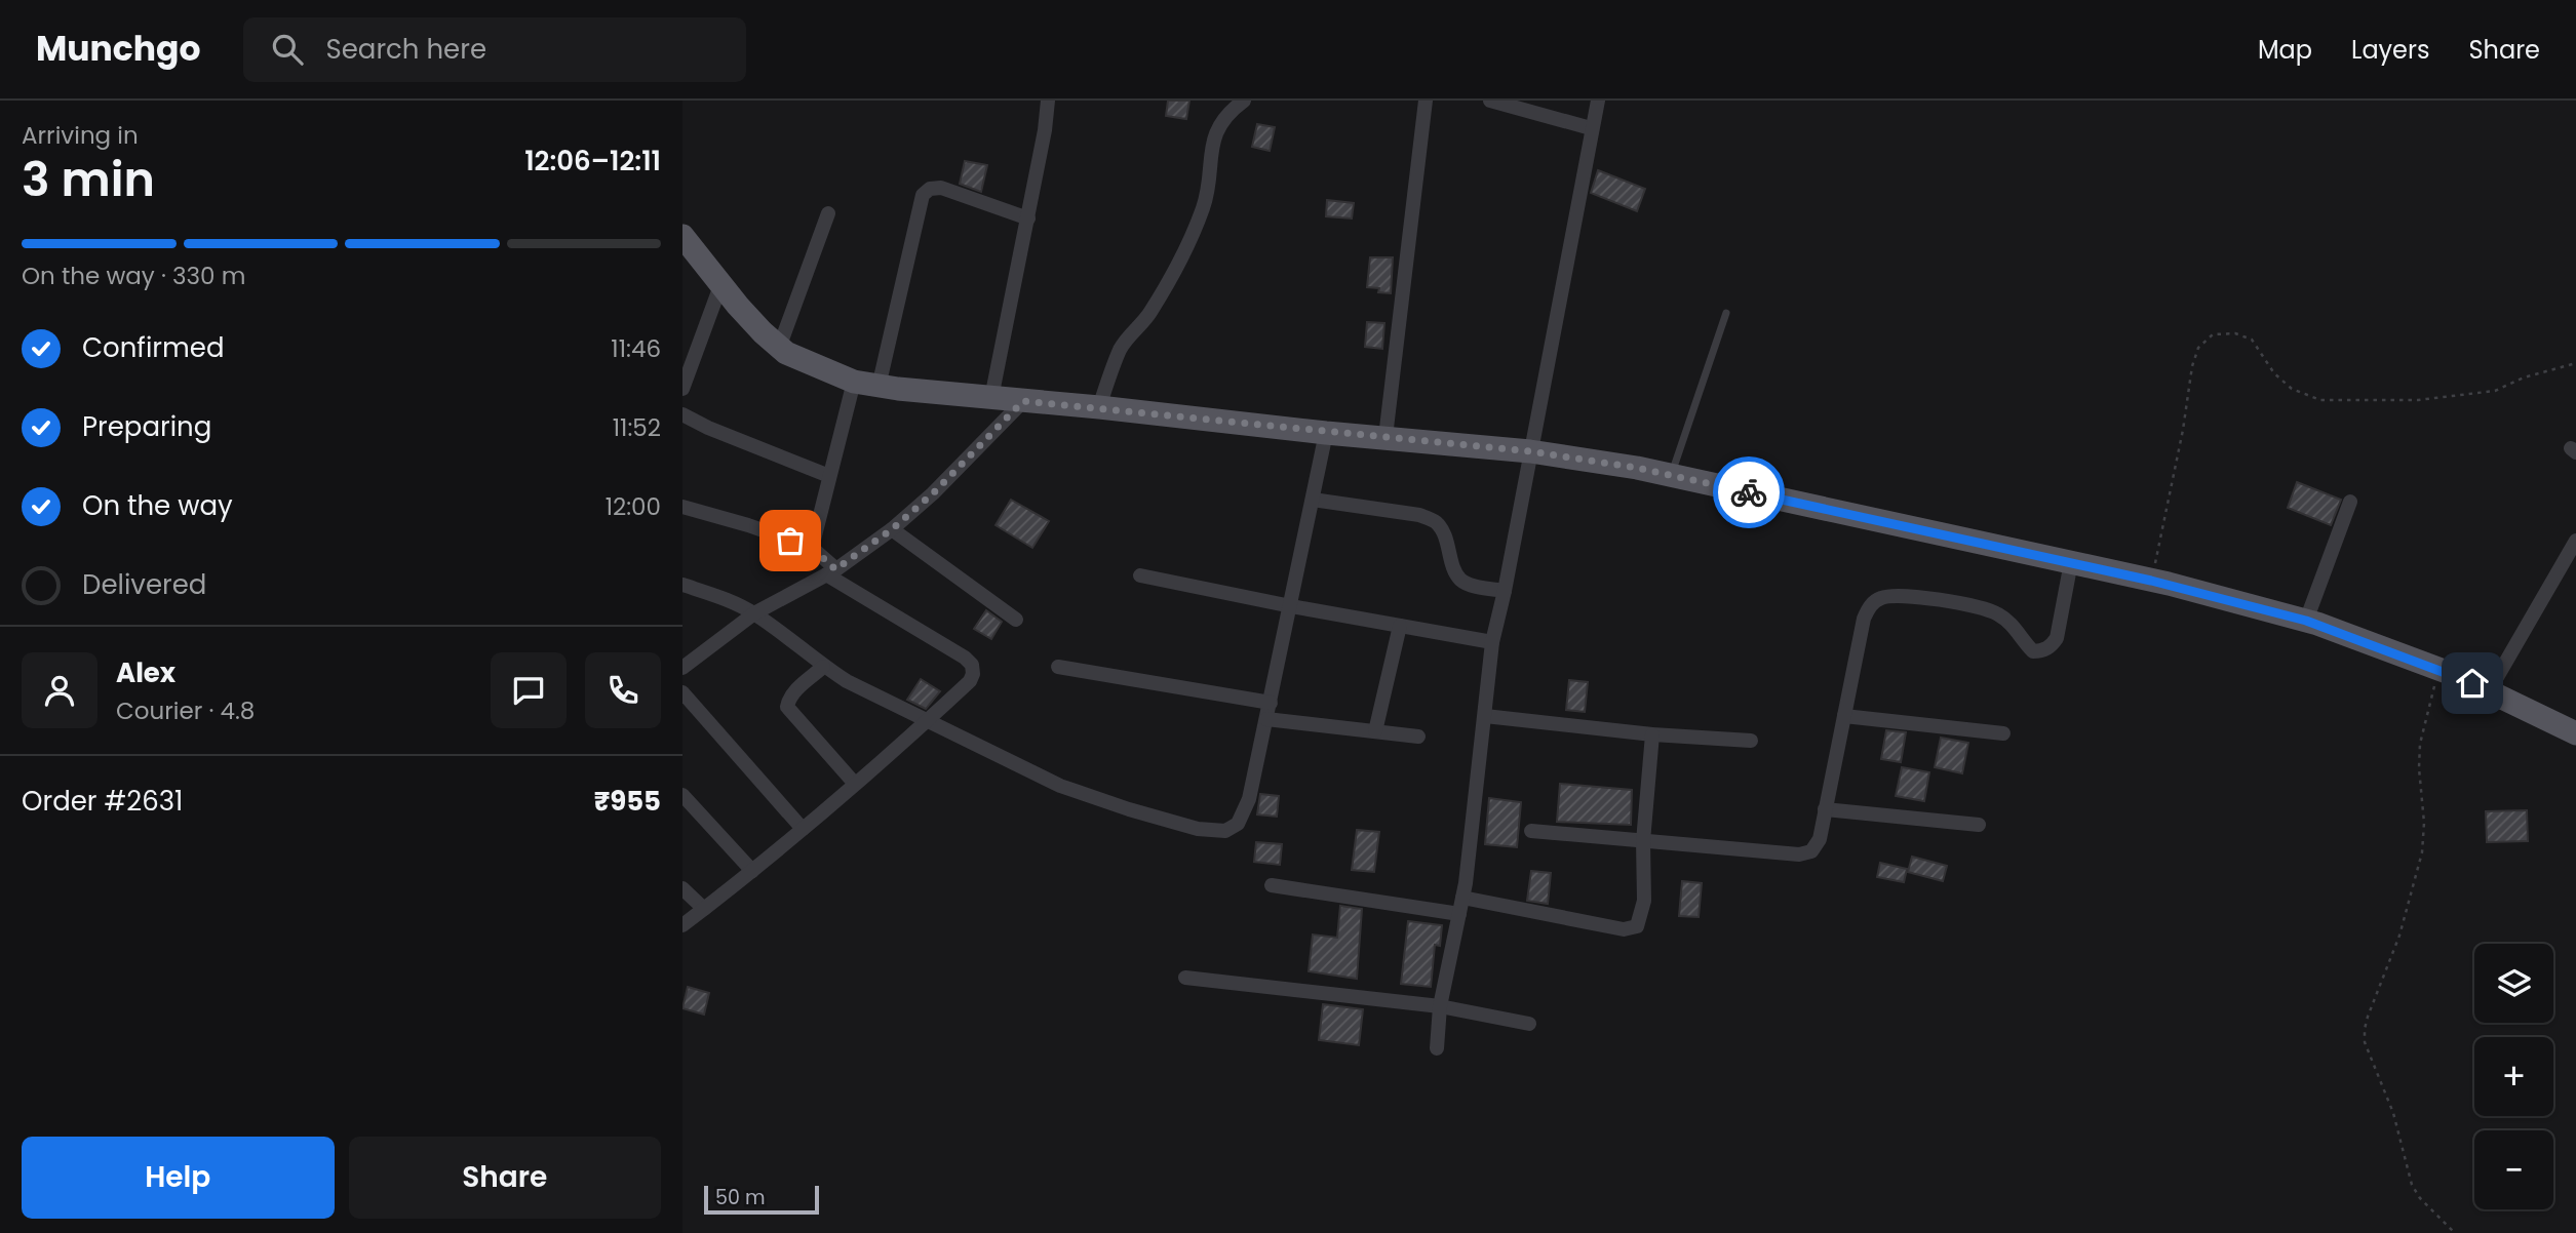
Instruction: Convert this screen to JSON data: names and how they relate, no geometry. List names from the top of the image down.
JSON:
{
  "scale_bar": "50 m",
  "page": {
    "header": "Munchgo",
    "search": "Search here",
    "nav": ["Map", "Layers", "Share"],
    "heading": ["3 min", "Arriving in", "12:06–12:11"],
    "panel": [
      "Alex",
      "Courier · 4.8",
      "Order #2631",
      "₹955"
    ],
    "bar": "On the way · 330 m",
    "list": [
      ["Confirmed", "11:46"],
      ["Preparing", "11:52"],
      ["On the way", "12:00"],
      "Delivered"
    ],
    "map_buttons": ["+", "−"],
    "buttons": ["Help", "Share"],
    "scale": "50 m"
  }
}
